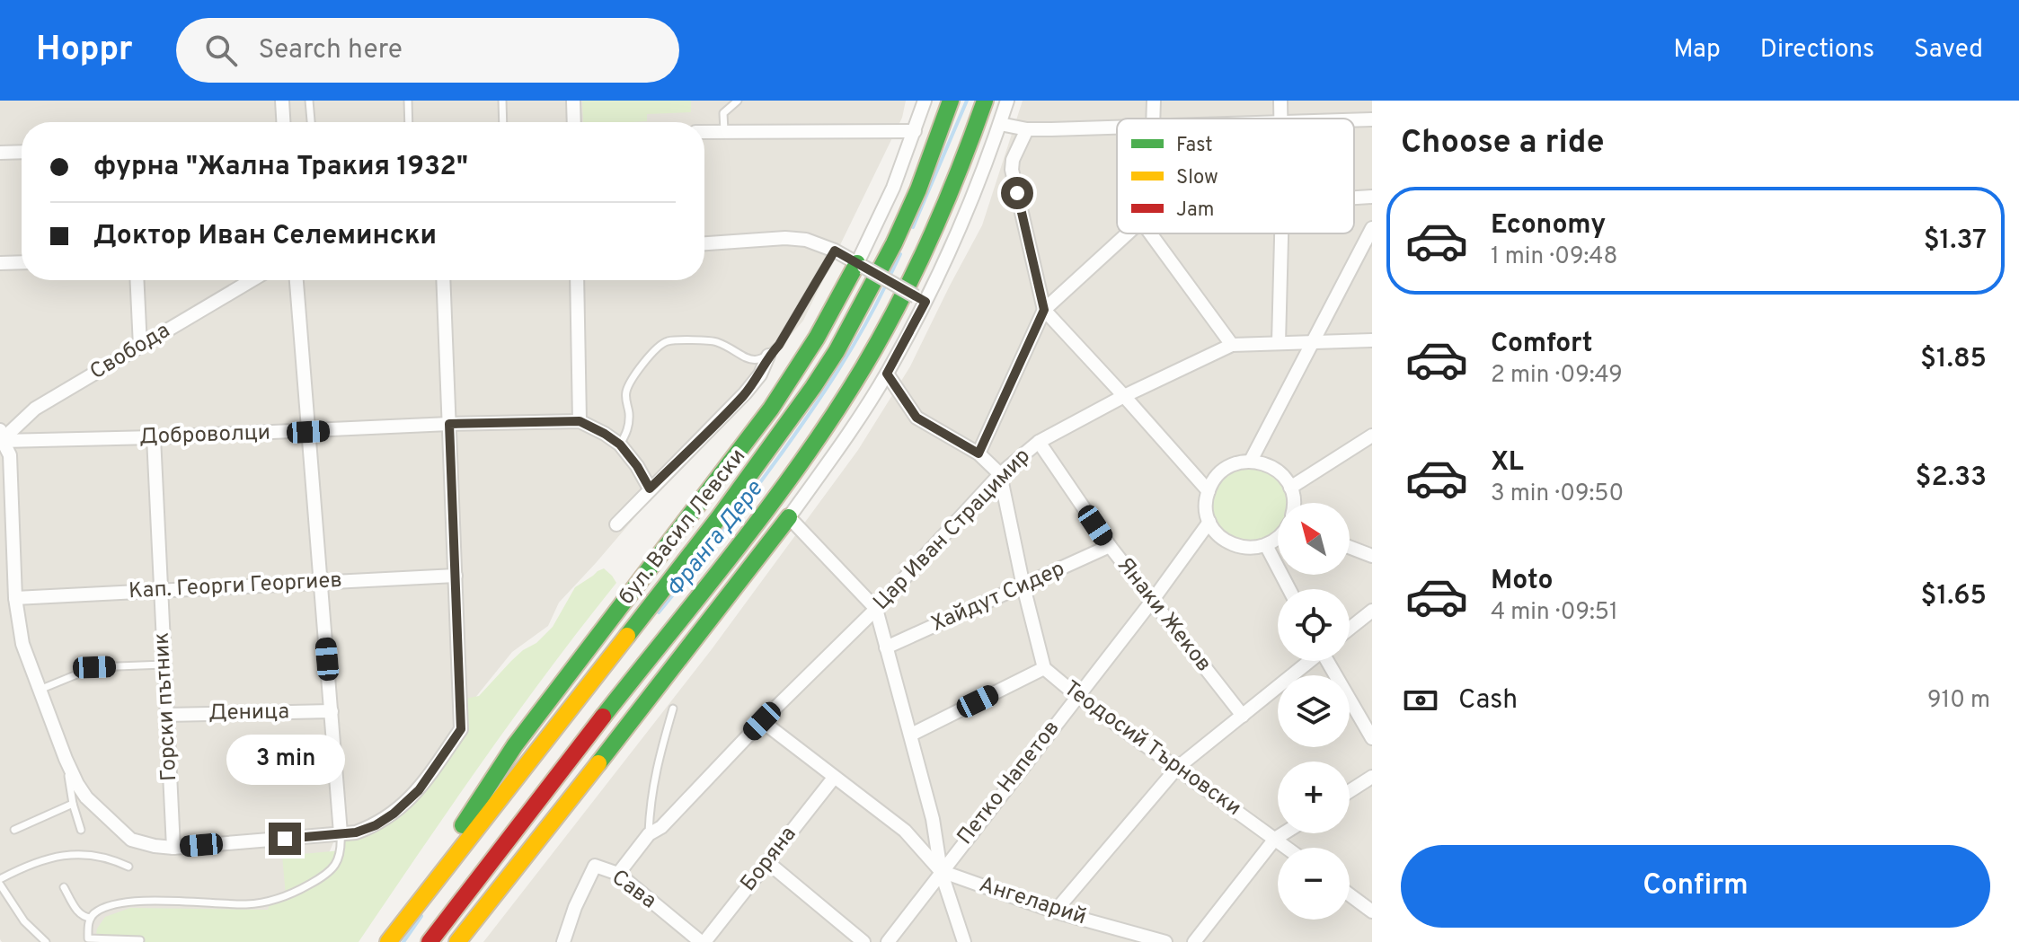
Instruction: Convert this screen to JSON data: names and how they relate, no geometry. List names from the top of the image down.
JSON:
{
  "streets": {
    "highway": ["бул. Васил Левски"],
    "street": [
      "Свобода",
      "Доброволци",
      "Цар Иван Страцимир",
      "Кап. Георги Георгиев",
      "Хайдут Сидер",
      "Янаки Жеков",
      "Горски пътник",
      "Деница",
      "Теодосий Търновски",
      "Петко Напетов",
      "Боряна",
      "Сава",
      "Ангеларий"
    ]
  },
  "crossings": [
    ["Свобода", "Доброволци"],
    ["Доброволци", "Горски пътник"],
    ["Цар Иван Страцимир", "Янаки Жеков"],
    ["Цар Иван Страцимир", "Теодосий Търновски"],
    ["Цар Иван Страцимир", "Сава"],
    ["Кап. Георги Георгиев", "Горски пътник"],
    ["Хайдут Сидер", "Янаки Жеков"],
    ["Хайдут Сидер", "Теодосий Търновски"],
    ["Янаки Жеков", "Петко Напетов"],
    ["Горски пътник", "Деница"],
    ["Теодосий Търновски", "Петко Напетов"],
    ["Петко Напетов", "Ангеларий"],
    ["Боряна", "Сава"]
  ],
  "water": ["Франга Дере"],
  "legend": ["Fast", "Slow", "Jam"],
  "north": "top left",
  "page": {
    "header": "Hoppr",
    "search": "Search here",
    "nav": ["Map", "Directions", "Saved"],
    "heading": "Choose a ride",
    "banner": ["фурна \"Жална Тракия 1932\"", "Доктор Иван Селемински"],
    "list": [
      {
        "name": "Economy",
        "note": "1 min · 09:48",
        "value": "$1.37"
      },
      {
        "name": "Comfort",
        "note": "2 min · 09:49",
        "value": "$1.85"
      },
      {
        "name": "XL",
        "note": "3 min · 09:50",
        "value": "$2.33"
      },
      {
        "name": "Moto",
        "note": "4 min · 09:51",
        "value": "$1.65"
      }
    ],
    "map_buttons": ["+", "−"],
    "pay": ["Cash", "910 m"],
    "bubble": "3 min",
    "buttons": "Confirm"
  }
}
